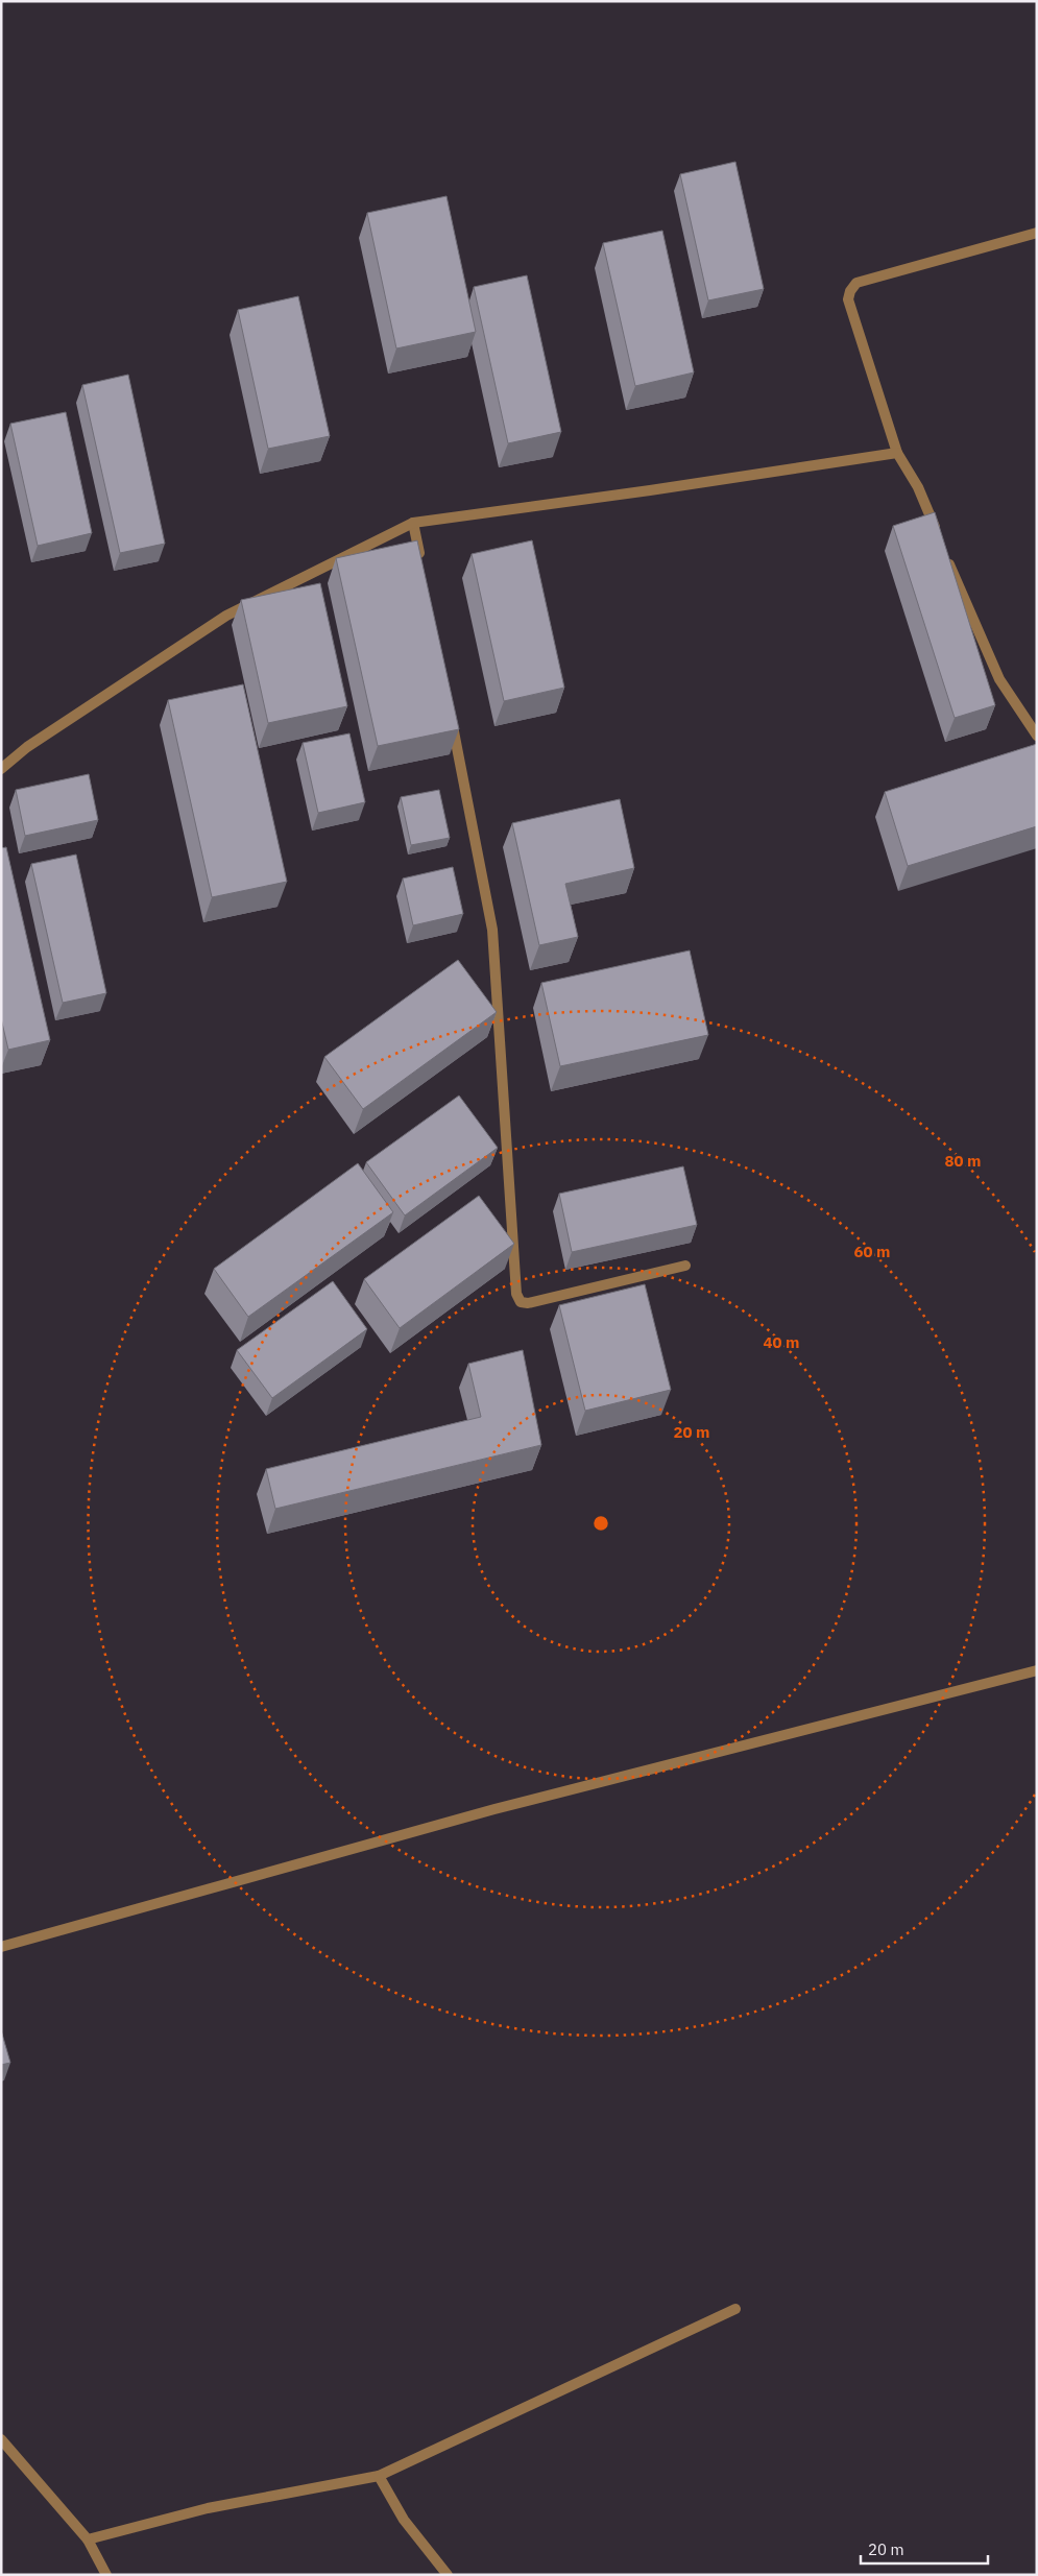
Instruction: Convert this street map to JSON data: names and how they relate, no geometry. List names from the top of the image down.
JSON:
{
  "scale_bar": "20 m",
  "rings": [
    "80 m",
    "60 m",
    "40 m",
    "20 m"
  ]
}
